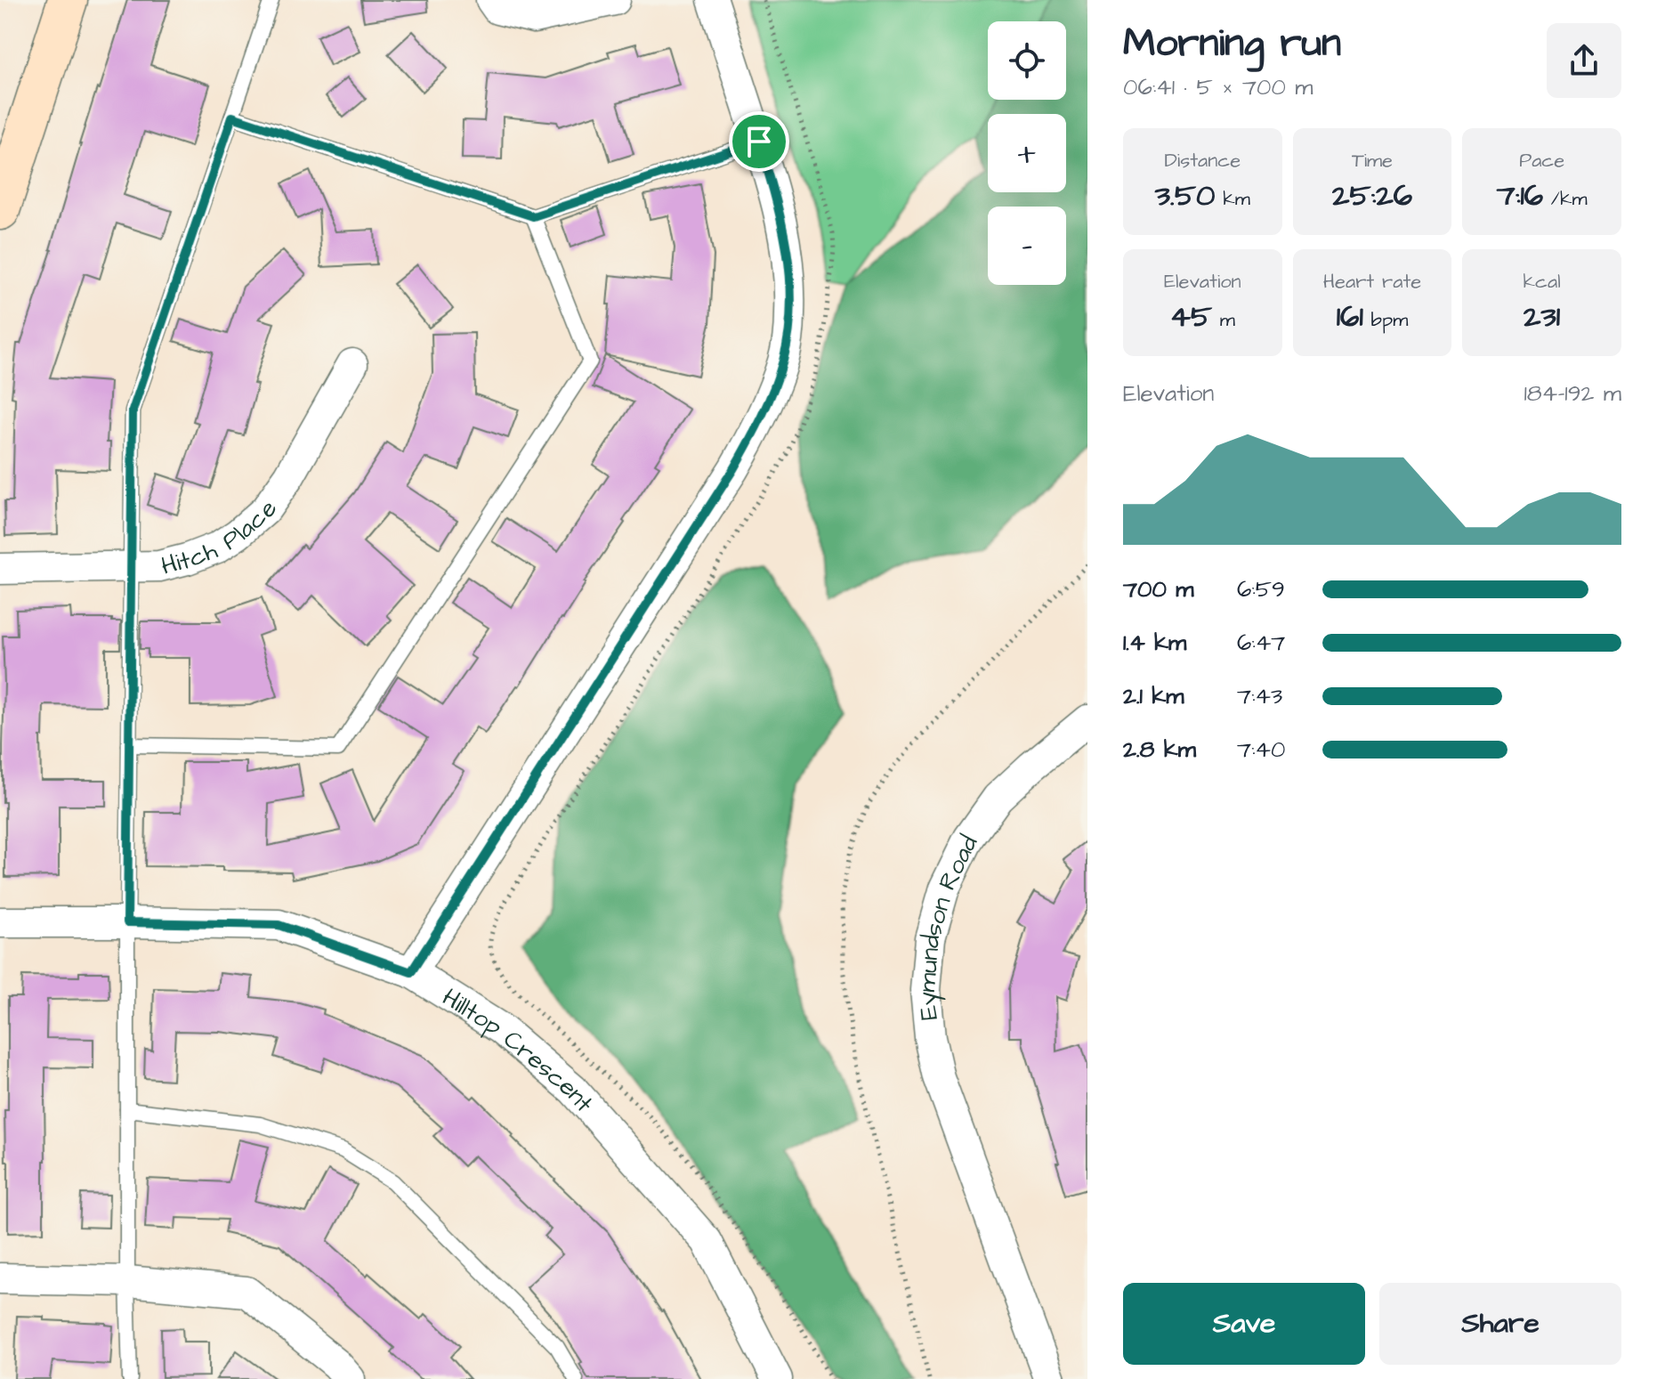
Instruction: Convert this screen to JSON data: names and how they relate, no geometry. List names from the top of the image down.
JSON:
{
  "streets": {
    "street": ["Hitch Place", "Eymundson Road", "Hilltop Crescent"]
  },
  "page": {
    "heading": ["Morning run", "06:41 · 5 × 700 m"],
    "map_buttons": ["+", "−"],
    "stats": [
      ["Distance", "3.50 km"],
      ["Time", "25:26"],
      ["Pace", "7:16 /km"],
      ["Elevation", "45 m"],
      ["Heart rate", "161 bpm"],
      ["kcal", "231"]
    ],
    "chart": ["Elevation", "184–192 m"],
    "list": [
      {
        "name": "700 m",
        "note": "6:59"
      },
      {
        "name": "1.4 km",
        "note": "6:47"
      },
      {
        "name": "2.1 km",
        "note": "7:43"
      },
      {
        "name": "2.8 km",
        "note": "7:40"
      }
    ],
    "buttons": ["Save", "Share"]
  }
}
